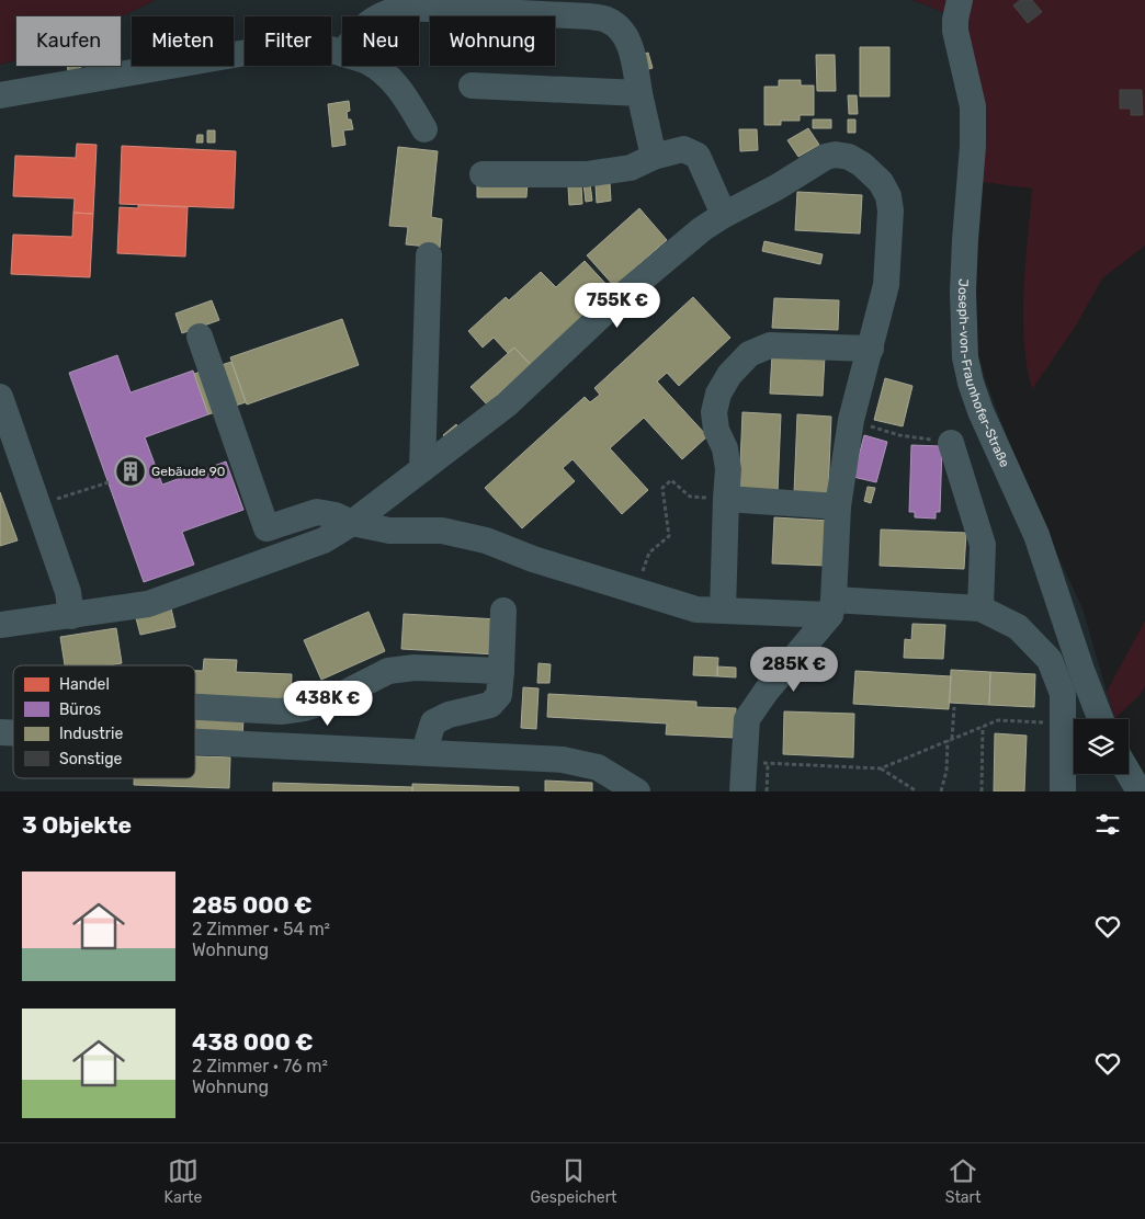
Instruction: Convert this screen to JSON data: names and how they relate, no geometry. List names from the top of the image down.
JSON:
{
  "streets": {
    "street": ["Joseph-von-Fraunhofer-Straße"]
  },
  "places": {
    "building": ["Gebäude 90"]
  },
  "legend": [
    "Handel",
    "Büros",
    "Industrie",
    "Sonstige"
  ],
  "page": {
    "chip": [
      "Kaufen",
      "Mieten",
      "Filter",
      "Neu",
      "Wohnung"
    ],
    "price": ["755K €", "285K €", "438K €"],
    "heading": "3 Objekte",
    "list": [
      {
        "name": "285 000 €",
        "note": "2 Zimmer · 54 m² · Wohnung"
      },
      {
        "name": "438 000 €",
        "note": "2 Zimmer · 76 m² · Wohnung"
      }
    ],
    "tabs": ["Karte", "Gespeichert", "Start"]
  }
}
